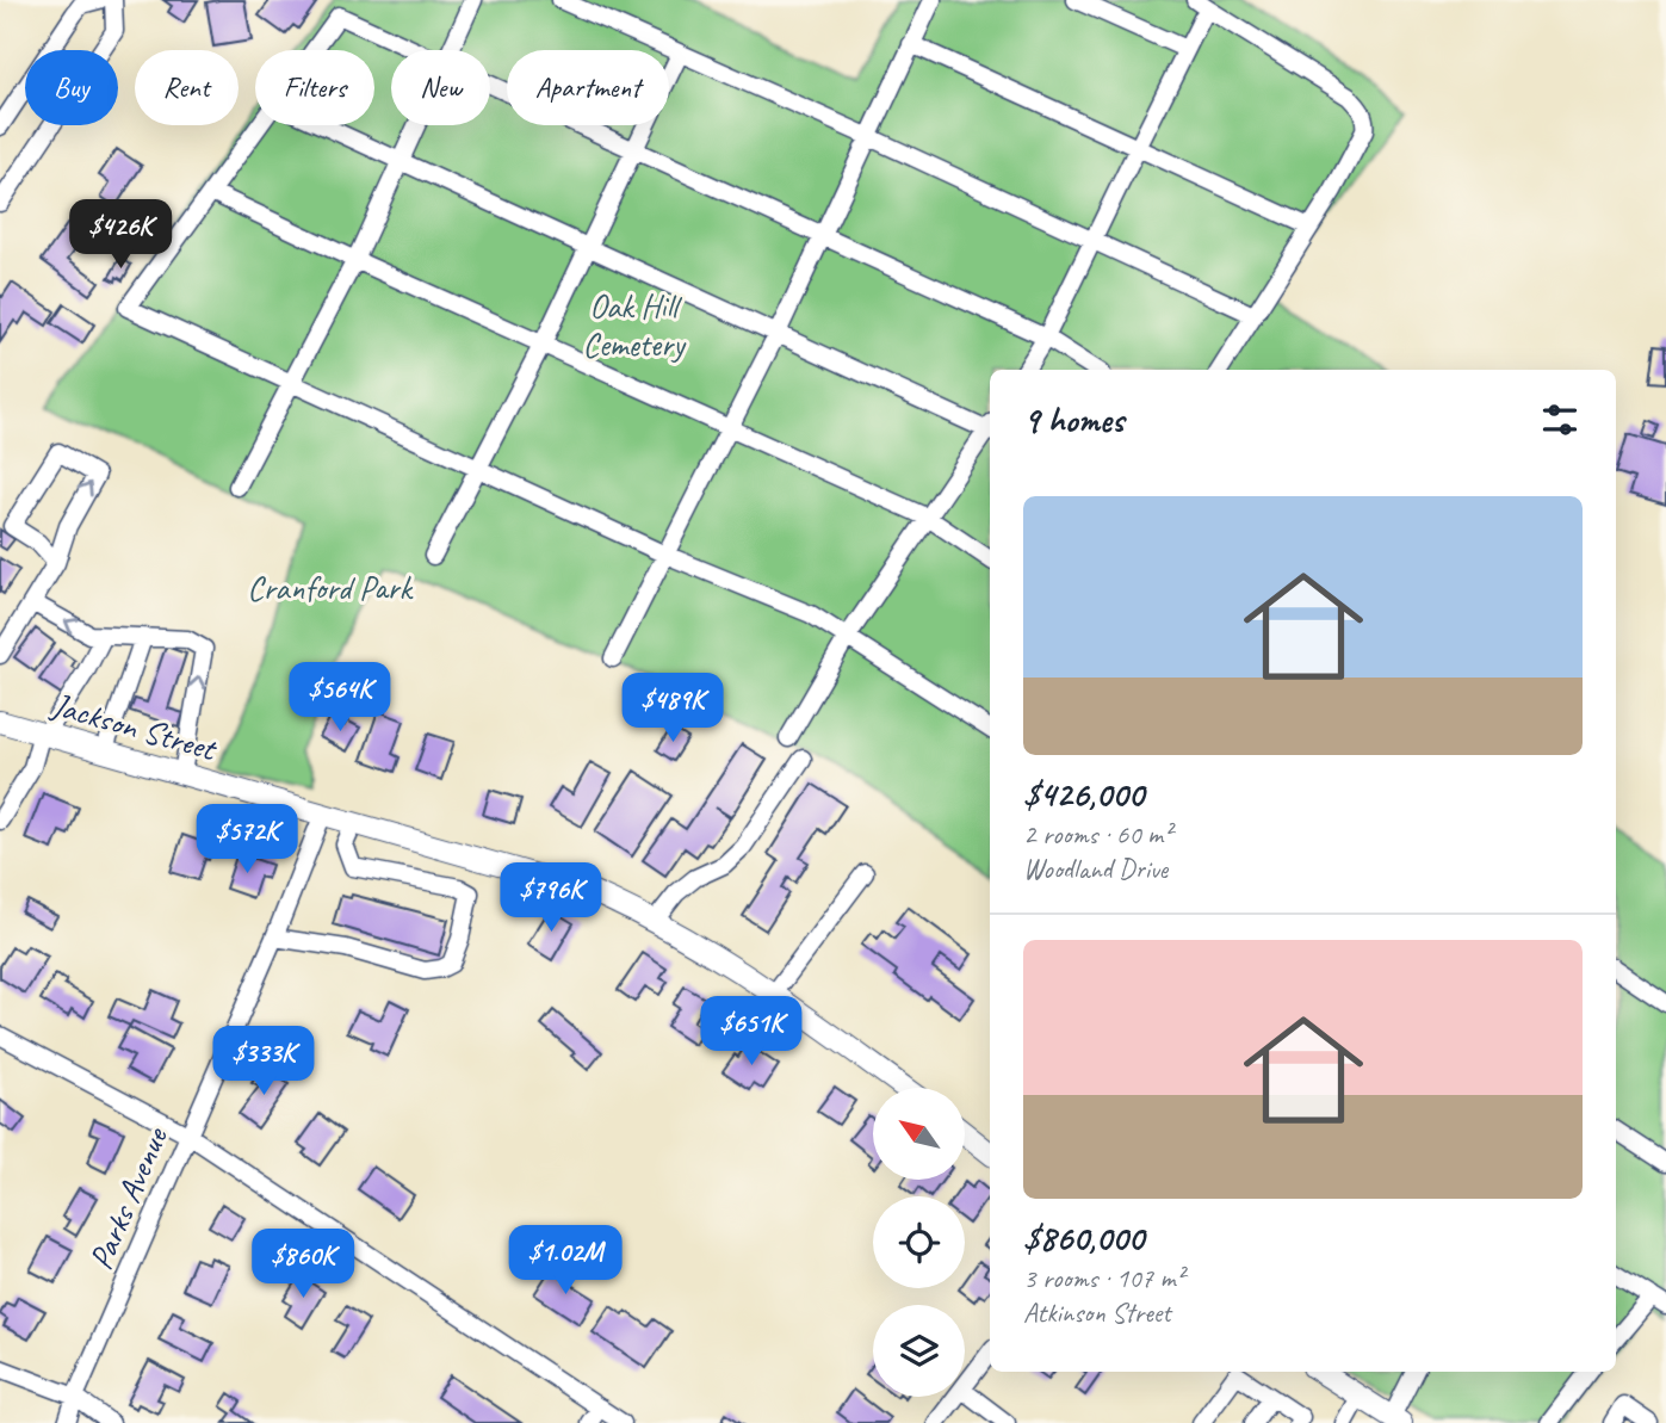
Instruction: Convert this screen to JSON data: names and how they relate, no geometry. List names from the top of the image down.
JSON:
{
  "streets": {
    "main road": ["Jackson Street"],
    "street": ["Parks Avenue"]
  },
  "crossings": [
    ["Jackson Street", "Parks Avenue"]
  ],
  "parks": ["Oak Hill Cemetery", "Cranford Park"],
  "north": "top left",
  "page": {
    "chip": [
      "Buy",
      "Rent",
      "Filters",
      "New",
      "Apartment"
    ],
    "price": [
      "$426K",
      "$564K",
      "$489K",
      "$572K",
      "$796K",
      "$651K",
      "$333K",
      "$1.02M",
      "$860K"
    ],
    "heading": "9 homes",
    "list": [
      {
        "name": "$426,000",
        "note": "2 rooms · 60 m² · Woodland Drive"
      },
      {
        "name": "$860,000",
        "note": "3 rooms · 107 m² · Atkinson Street"
      }
    ]
  }
}
